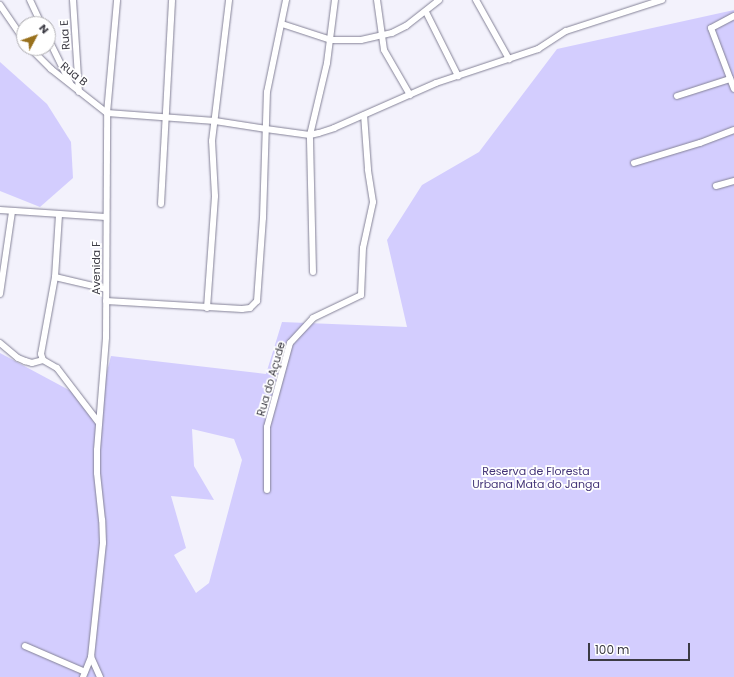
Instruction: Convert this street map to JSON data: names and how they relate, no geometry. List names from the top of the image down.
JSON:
{
  "streets": {
    "street": [
      "Rua E",
      "Rua B",
      "Avenida F",
      "Rua do Açude"
    ]
  },
  "crossings": [
    ["Rua E", "Rua B"],
    ["Rua B", "Avenida F"]
  ],
  "parks": ["Reserva de Floresta Urbana Mata do Janga"],
  "scale_bar": "100 m",
  "north": "top right"
}
